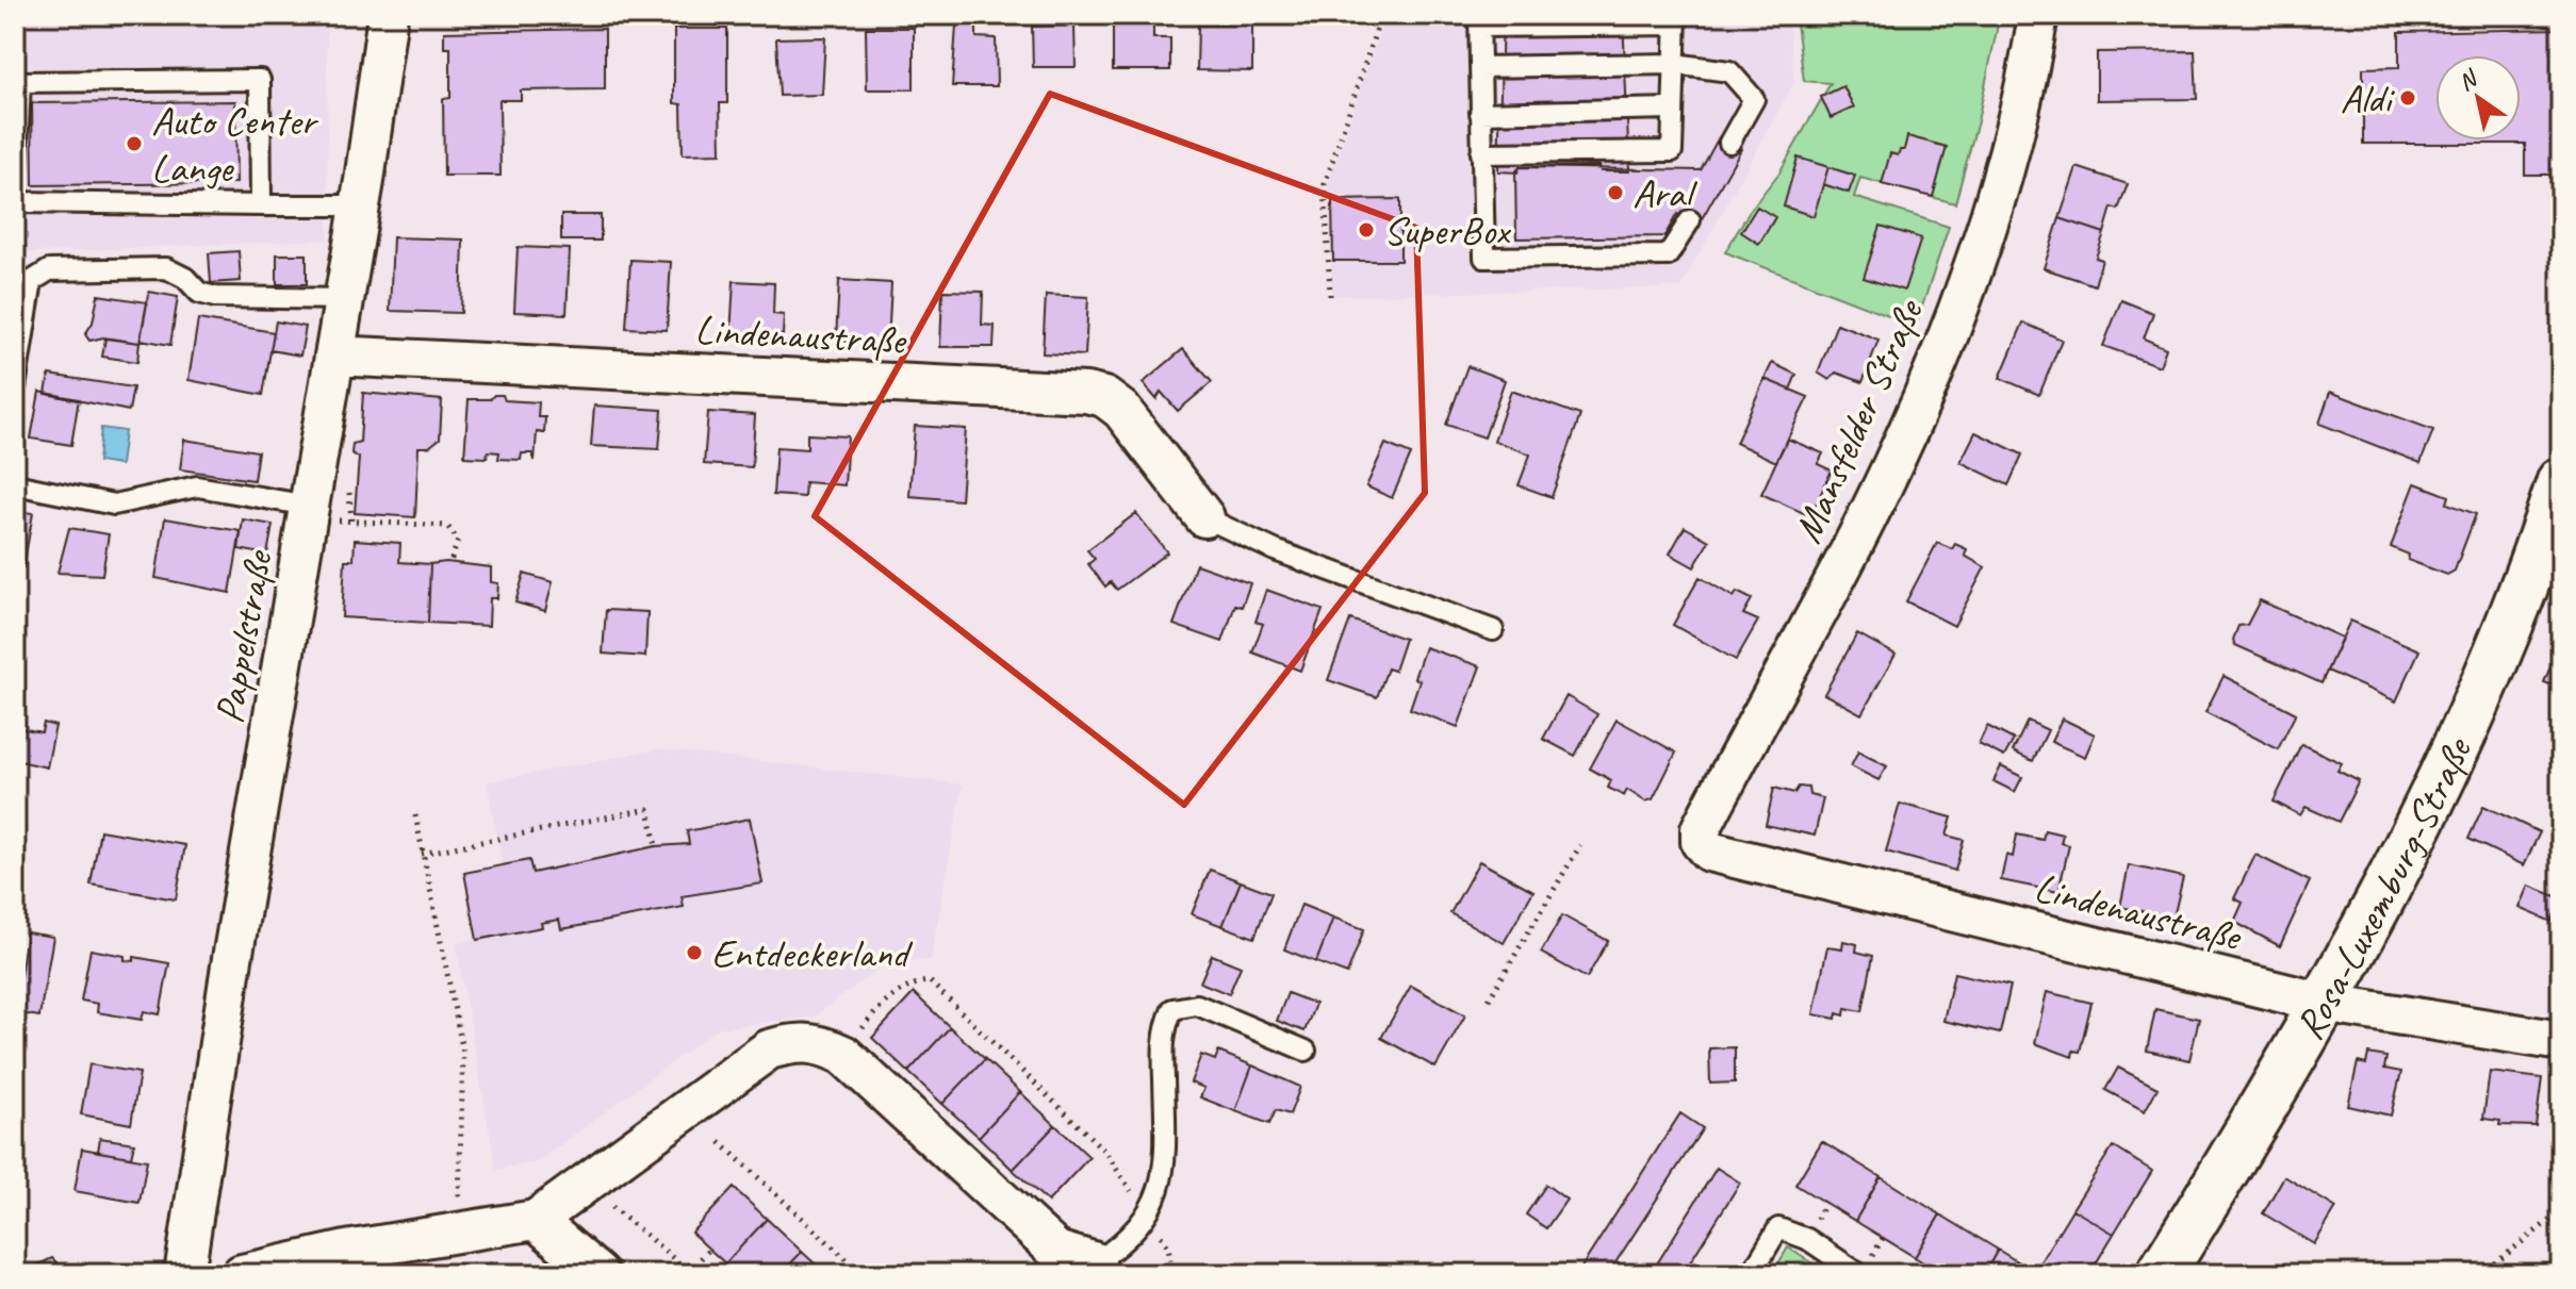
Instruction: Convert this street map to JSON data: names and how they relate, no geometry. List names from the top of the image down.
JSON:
{
  "streets": {
    "street": [
      "Lindenaustraße",
      "Mansfelder Straße",
      "Pappelstraße",
      "Rosa-Luxemburg-Straße"
    ]
  },
  "crossings": [
    ["Lindenaustraße", "Mansfelder Straße"],
    ["Lindenaustraße", "Pappelstraße"],
    ["Lindenaustraße", "Rosa-Luxemburg-Straße"]
  ],
  "places": [
    "Aldi",
    "Auto Center Lange",
    "Aral",
    "SuperBox",
    "Entdeckerland"
  ],
  "north": "top left"
}
